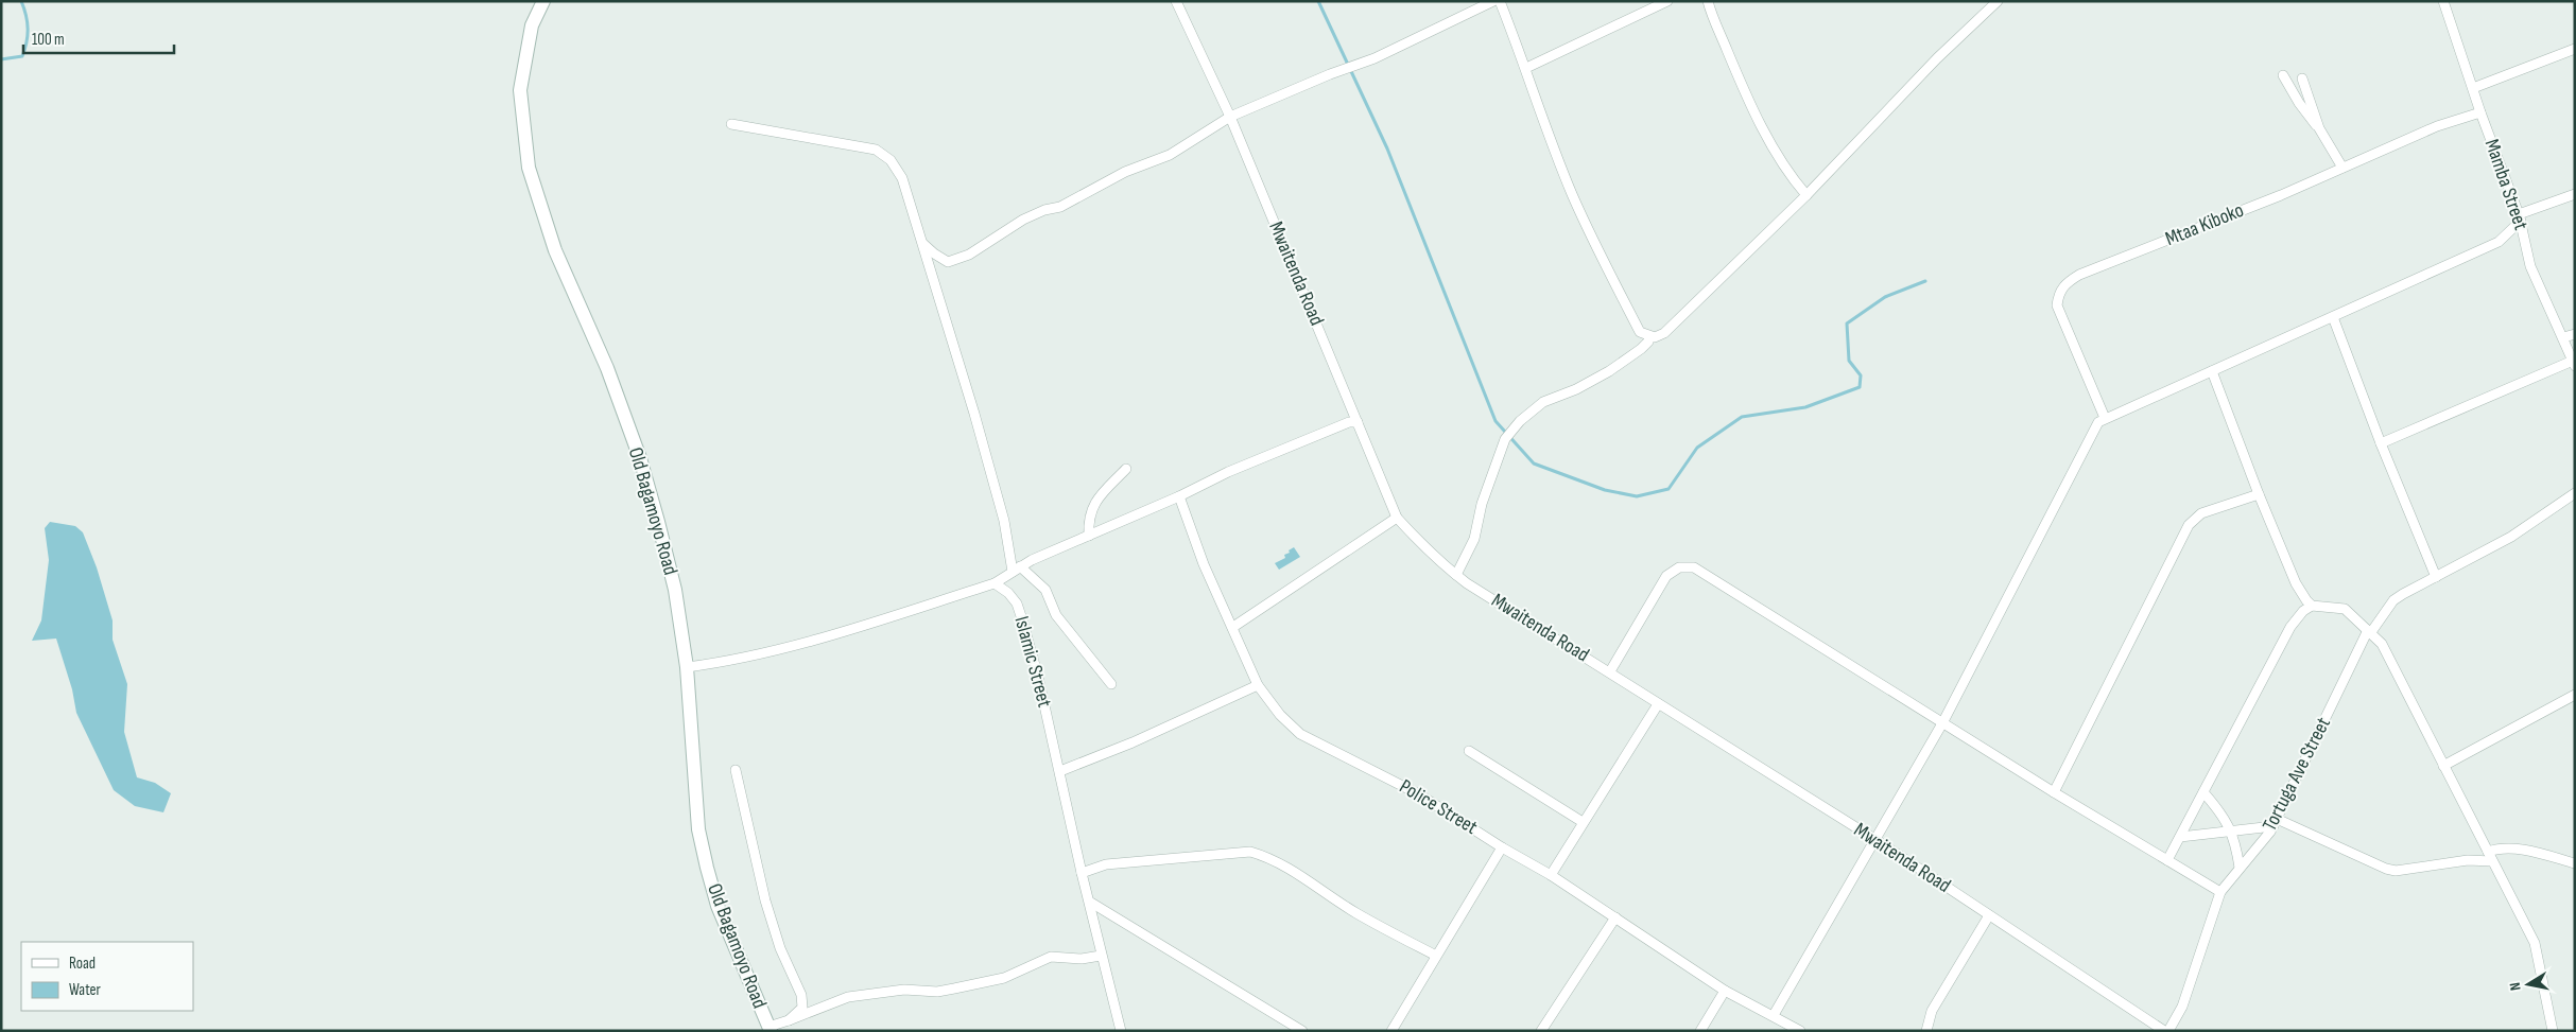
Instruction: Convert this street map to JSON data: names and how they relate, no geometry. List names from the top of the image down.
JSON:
{
  "streets": {
    "street": [
      "Mamba Street",
      "Mtaa Kiboko",
      "Mwaitenda Road",
      "Old Bagamoyo Road",
      "Islamic Street",
      "Tortuga Ave Street",
      "Police Street"
    ]
  },
  "crossings": [
    ["Mamba Street", "Mtaa Kiboko"],
    ["Mwaitenda Road", "Tortuga Ave Street"]
  ],
  "legend": ["Road", "Water"],
  "scale_bar": "100 m",
  "north": "left"
}
